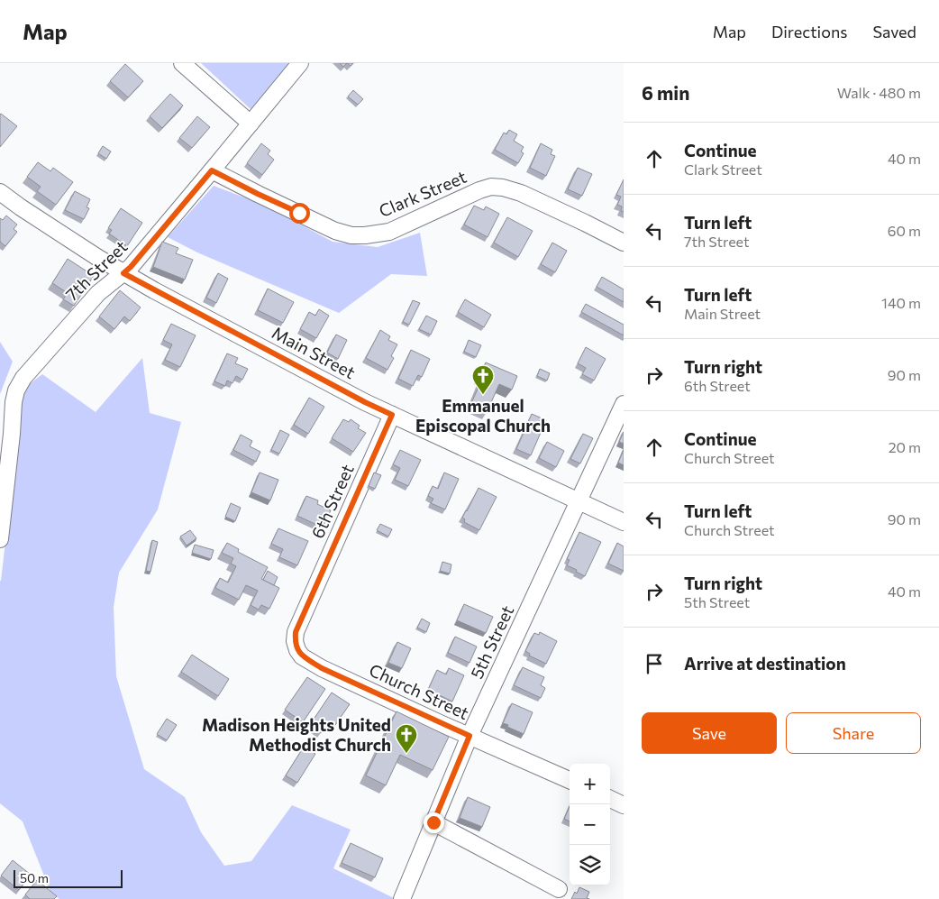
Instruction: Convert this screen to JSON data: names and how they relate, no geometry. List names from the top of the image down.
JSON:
{
  "streets": {
    "street": [
      "Clark Street",
      "7th Street",
      "Main Street",
      "6th Street",
      "5th Street",
      "Church Street"
    ]
  },
  "crossings": [
    ["Clark Street", "7th Street"],
    ["7th Street", "Main Street"],
    ["Main Street", "6th Street"],
    ["Main Street", "5th Street"],
    ["6th Street", "Church Street"],
    ["5th Street", "Church Street"]
  ],
  "places": {
    "church": ["Emmanuel Episcopal Church", "Madison Heights United Methodist Church"]
  },
  "scale_bar": "50 m",
  "page": {
    "header": "Map",
    "nav": ["Map", "Directions", "Saved"],
    "heading": ["6 min", "Walk · 480 m"],
    "list": [
      ["Continue", "Clark Street", "40 m"],
      ["Turn left", "7th Street", "60 m"],
      ["Turn left", "Main Street", "140 m"],
      ["Turn right", "6th Street", "90 m"],
      ["Continue", "Church Street", "20 m"],
      ["Turn left", "Church Street", "90 m"],
      ["Turn right", "5th Street", "40 m"],
      "Arrive at destination"
    ],
    "buttons": ["Save", "Share"],
    "map_buttons": ["+", "−"],
    "scale": "50 m"
  }
}
